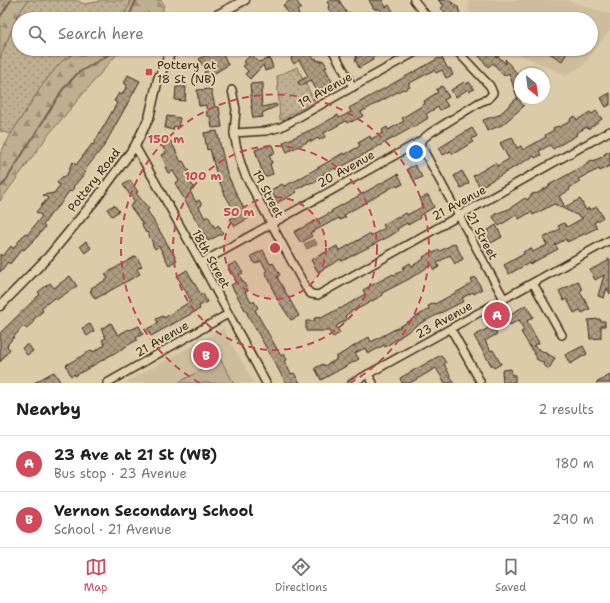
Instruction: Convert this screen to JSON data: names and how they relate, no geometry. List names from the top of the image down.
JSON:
{
  "streets": {
    "street": [
      "19 Avenue",
      "20 Avenue",
      "Pottery Road",
      "19 Street",
      "21 Avenue",
      "21 Street",
      "18th Street",
      "23 Avenue"
    ]
  },
  "crossings": [
    ["19 Avenue", "19 Street"],
    ["20 Avenue", "19 Street"],
    ["20 Avenue", "21 Street"],
    ["20 Avenue", "18th Street"],
    ["Pottery Road", "18th Street"],
    ["19 Street", "21 Avenue"],
    ["21 Avenue", "21 Street"],
    ["21 Avenue", "18th Street"],
    ["21 Street", "23 Avenue"]
  ],
  "places": {
    "transit": ["Pottery at 18 St (NB)"]
  },
  "north": "bottom right",
  "page": {
    "search": "Search here",
    "pins": ["A", "B"],
    "heading": ["Nearby", "2 results"],
    "list": [
      {
        "mark": "A",
        "name": "23 Ave at 21 St (WB)",
        "note": "Bus stop · 23 Avenue",
        "value": "180 m"
      },
      {
        "mark": "B",
        "name": "Vernon Secondary School",
        "note": "School · 21 Avenue",
        "value": "290 m"
      }
    ],
    "nav": ["Map", "Directions", "Saved"]
  },
  "rings": ["150 m", "100 m", "50 m"]
}
